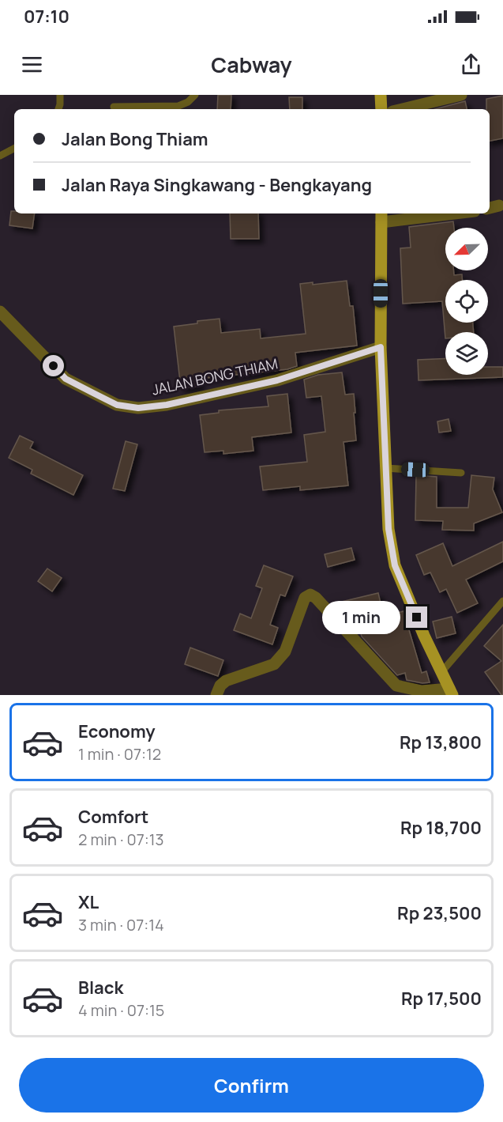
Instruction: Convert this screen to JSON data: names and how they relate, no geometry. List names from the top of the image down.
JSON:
{
  "streets": {
    "street": ["JALAN BONG THIAM"]
  },
  "north": "bottom left",
  "page": {
    "status": "07:10",
    "header": "Cabway",
    "banner": ["Jalan Bong Thiam", "Jalan Raya Singkawang - Bengkayang"],
    "bubble": "1 min",
    "list": [
      {
        "name": "Economy",
        "note": "1 min · 07:12",
        "value": "Rp 13,800"
      },
      {
        "name": "Comfort",
        "note": "2 min · 07:13",
        "value": "Rp 18,700"
      },
      {
        "name": "XL",
        "note": "3 min · 07:14",
        "value": "Rp 23,500"
      },
      {
        "name": "Black",
        "note": "4 min · 07:15",
        "value": "Rp 17,500"
      }
    ],
    "buttons": "Confirm"
  }
}
